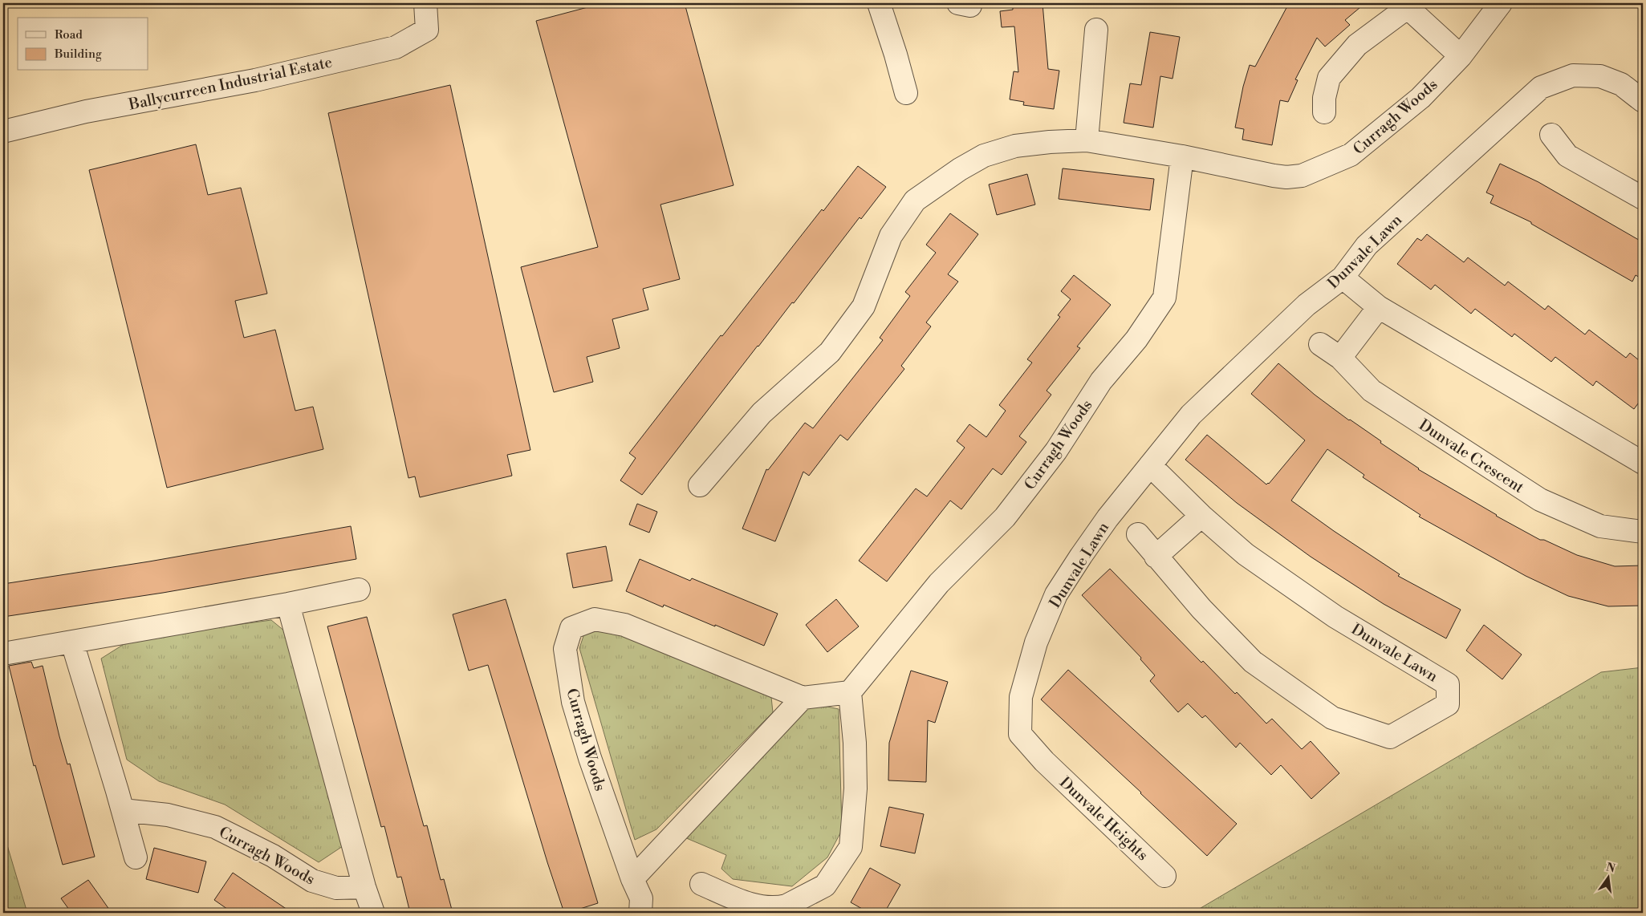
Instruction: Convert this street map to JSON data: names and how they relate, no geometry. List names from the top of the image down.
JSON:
{
  "streets": {
    "street": [
      "Ballycurreen Industrial Estate",
      "Curragh Woods",
      "Dunvale Lawn",
      "Dunvale Crescent",
      "Dunvale Heights"
    ]
  },
  "crossings": [
    ["Dunvale Lawn", "Dunvale Heights"]
  ],
  "legend": ["Road", "Building"],
  "north": "top"
}
